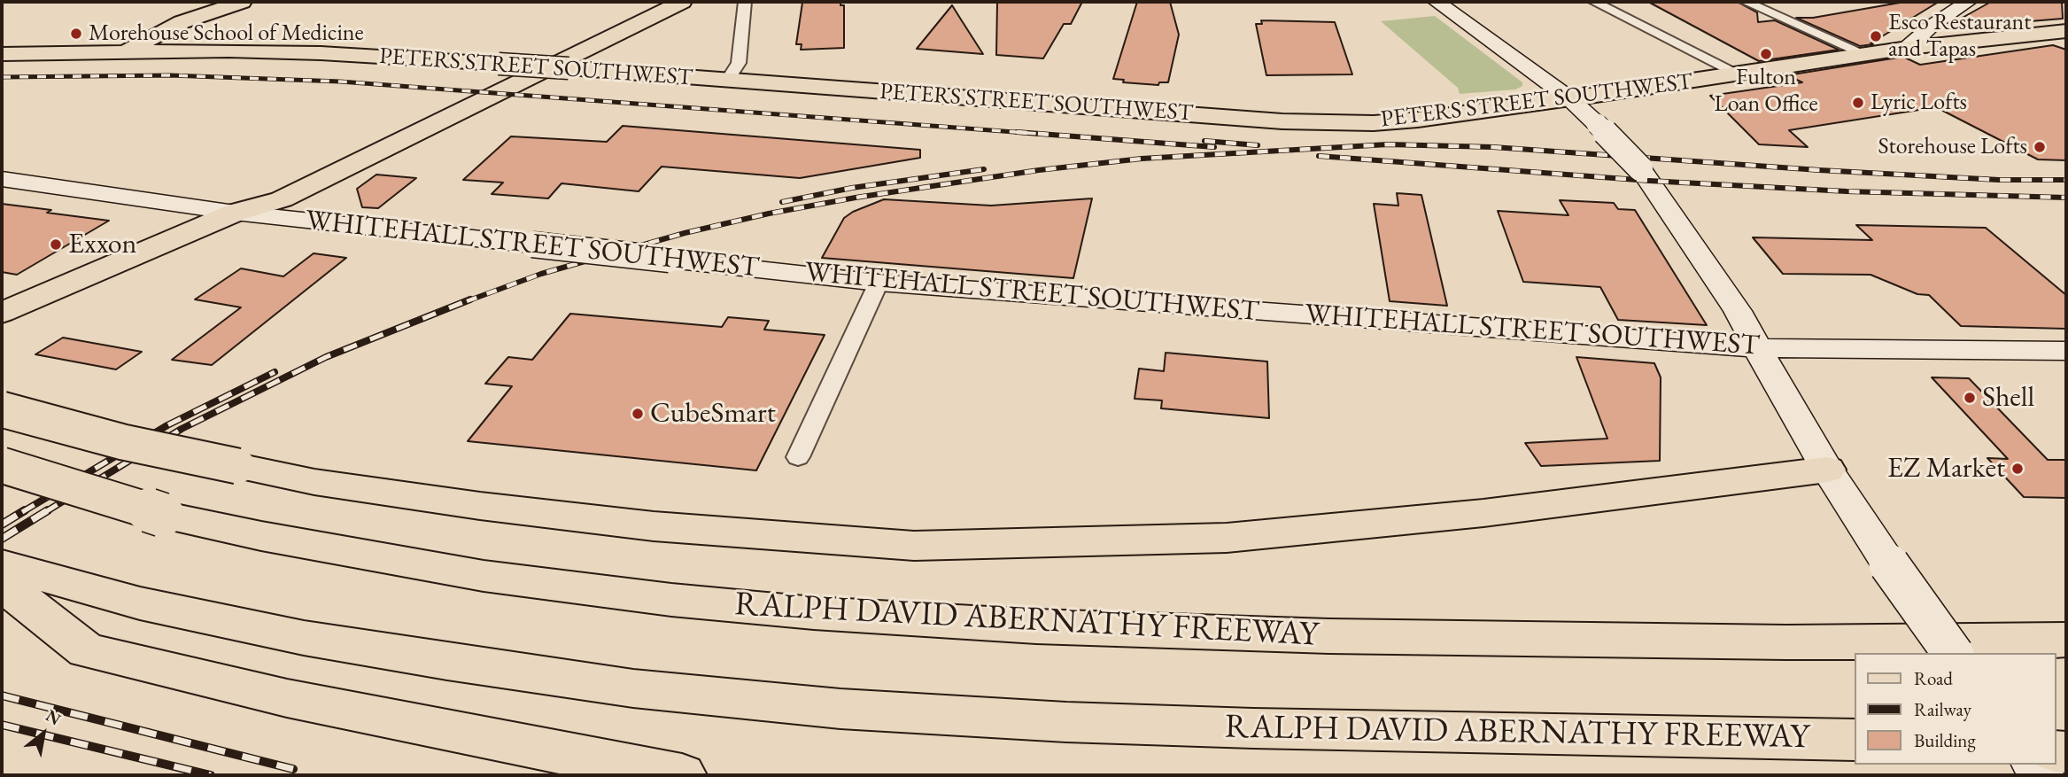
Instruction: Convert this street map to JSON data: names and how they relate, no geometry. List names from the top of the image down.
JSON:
{
  "streets": {
    "main road": ["PETERS STREET SOUTHWEST", "WHITEHALL STREET SOUTHWEST", "RALPH DAVID ABERNATHY FREEWAY"]
  },
  "places": [
    "Morehouse School of Medicine",
    "Esco Restaurant and Tapas",
    "Fulton Loan Office",
    "Lyric Lofts",
    "Storehouse Lofts",
    "Exxon",
    "Shell",
    "CubeSmart",
    "EZ Market"
  ],
  "legend": ["Road", "Railway", "Building"],
  "north": "top right"
}
